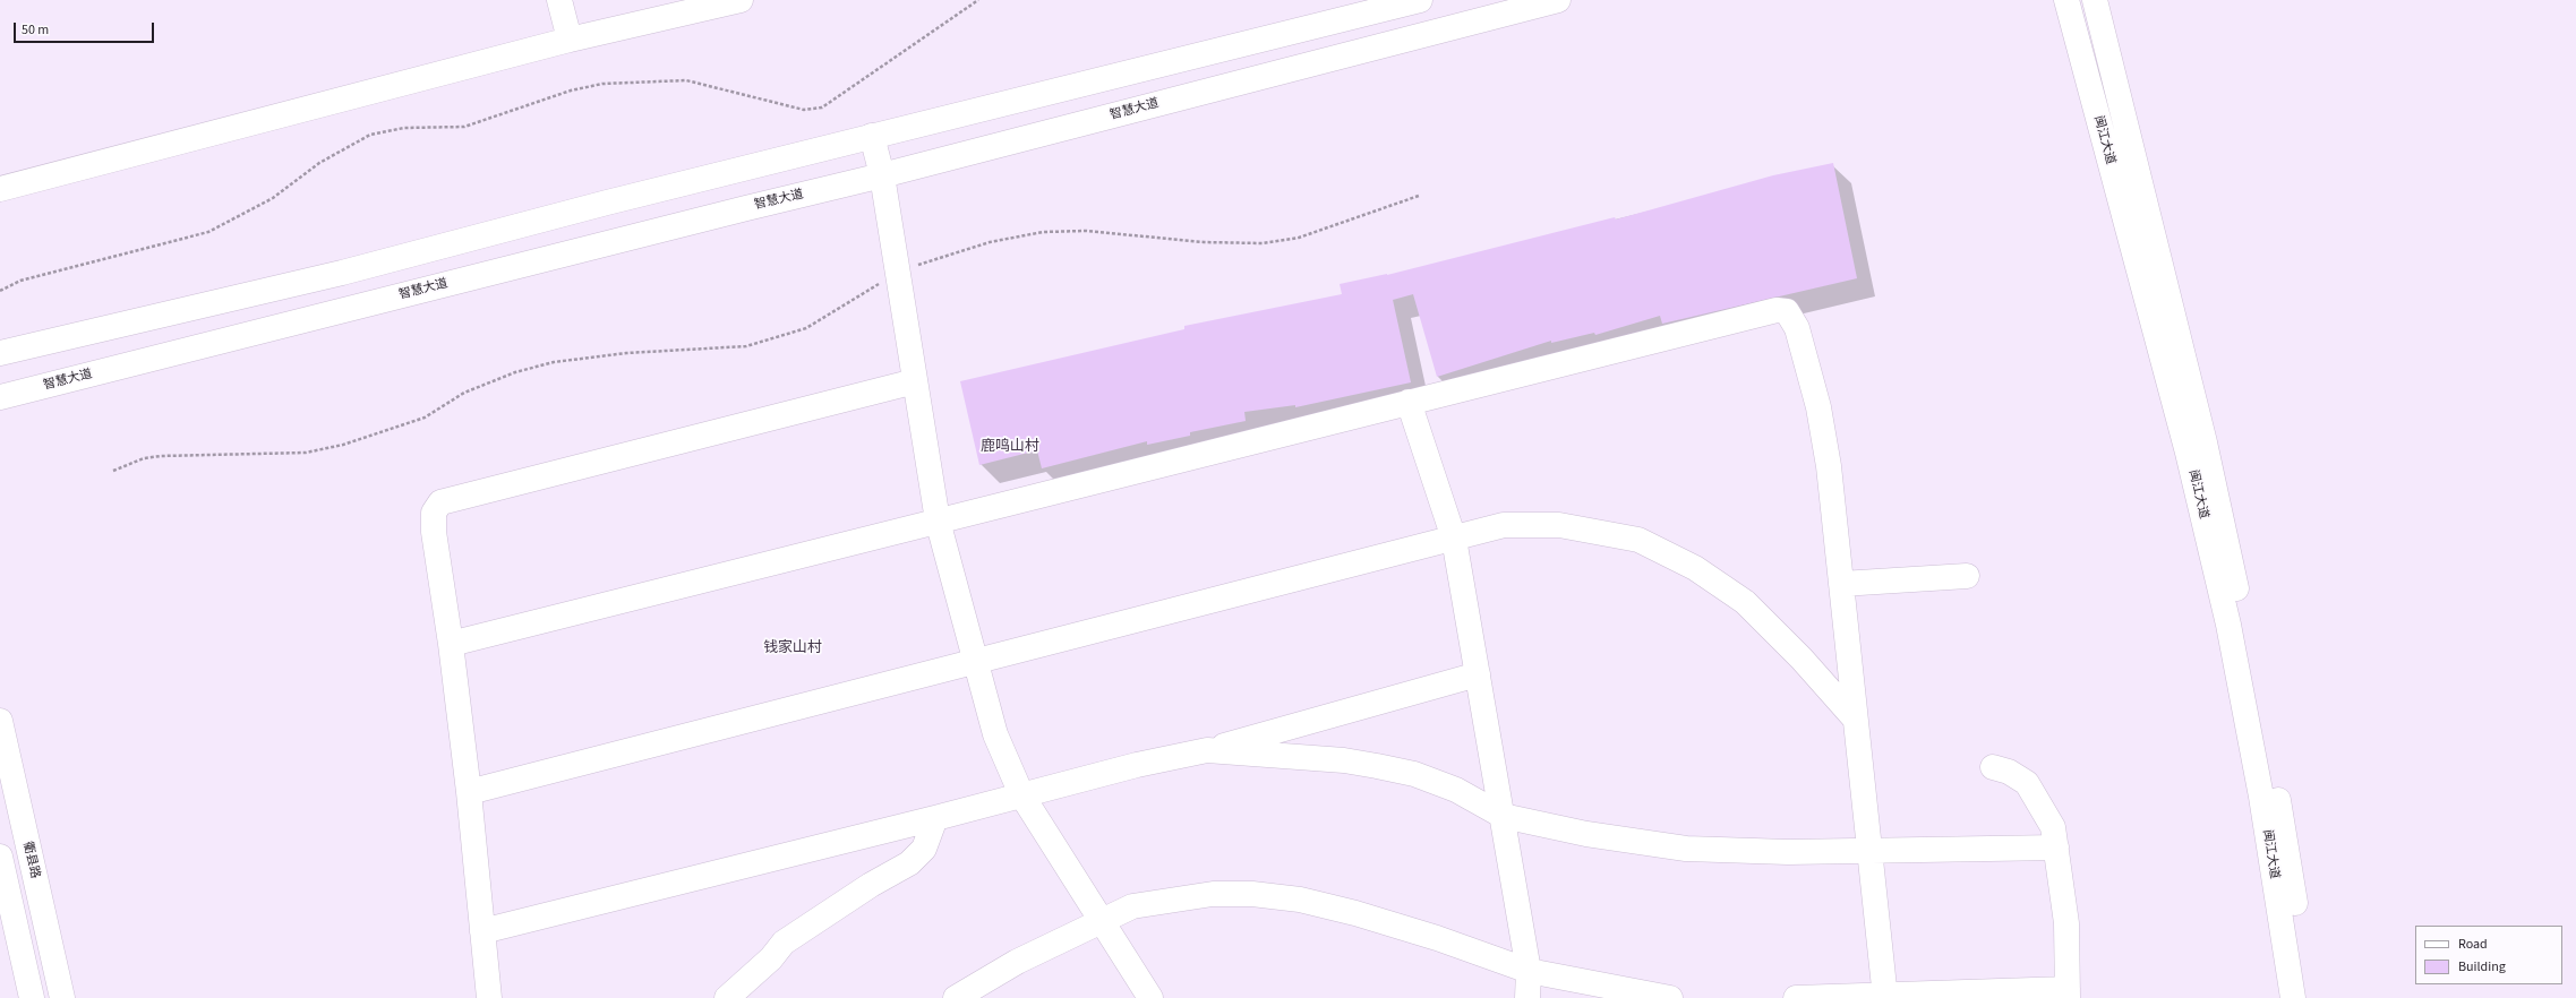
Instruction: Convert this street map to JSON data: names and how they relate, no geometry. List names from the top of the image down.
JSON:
{
  "streets": {
    "street": ["智慧大道", "闽江大道", "衢县路"]
  },
  "districts": ["鹿鸣山村", "钱家山村"],
  "legend": ["Road", "Building"],
  "scale_bar": "50 m"
}
